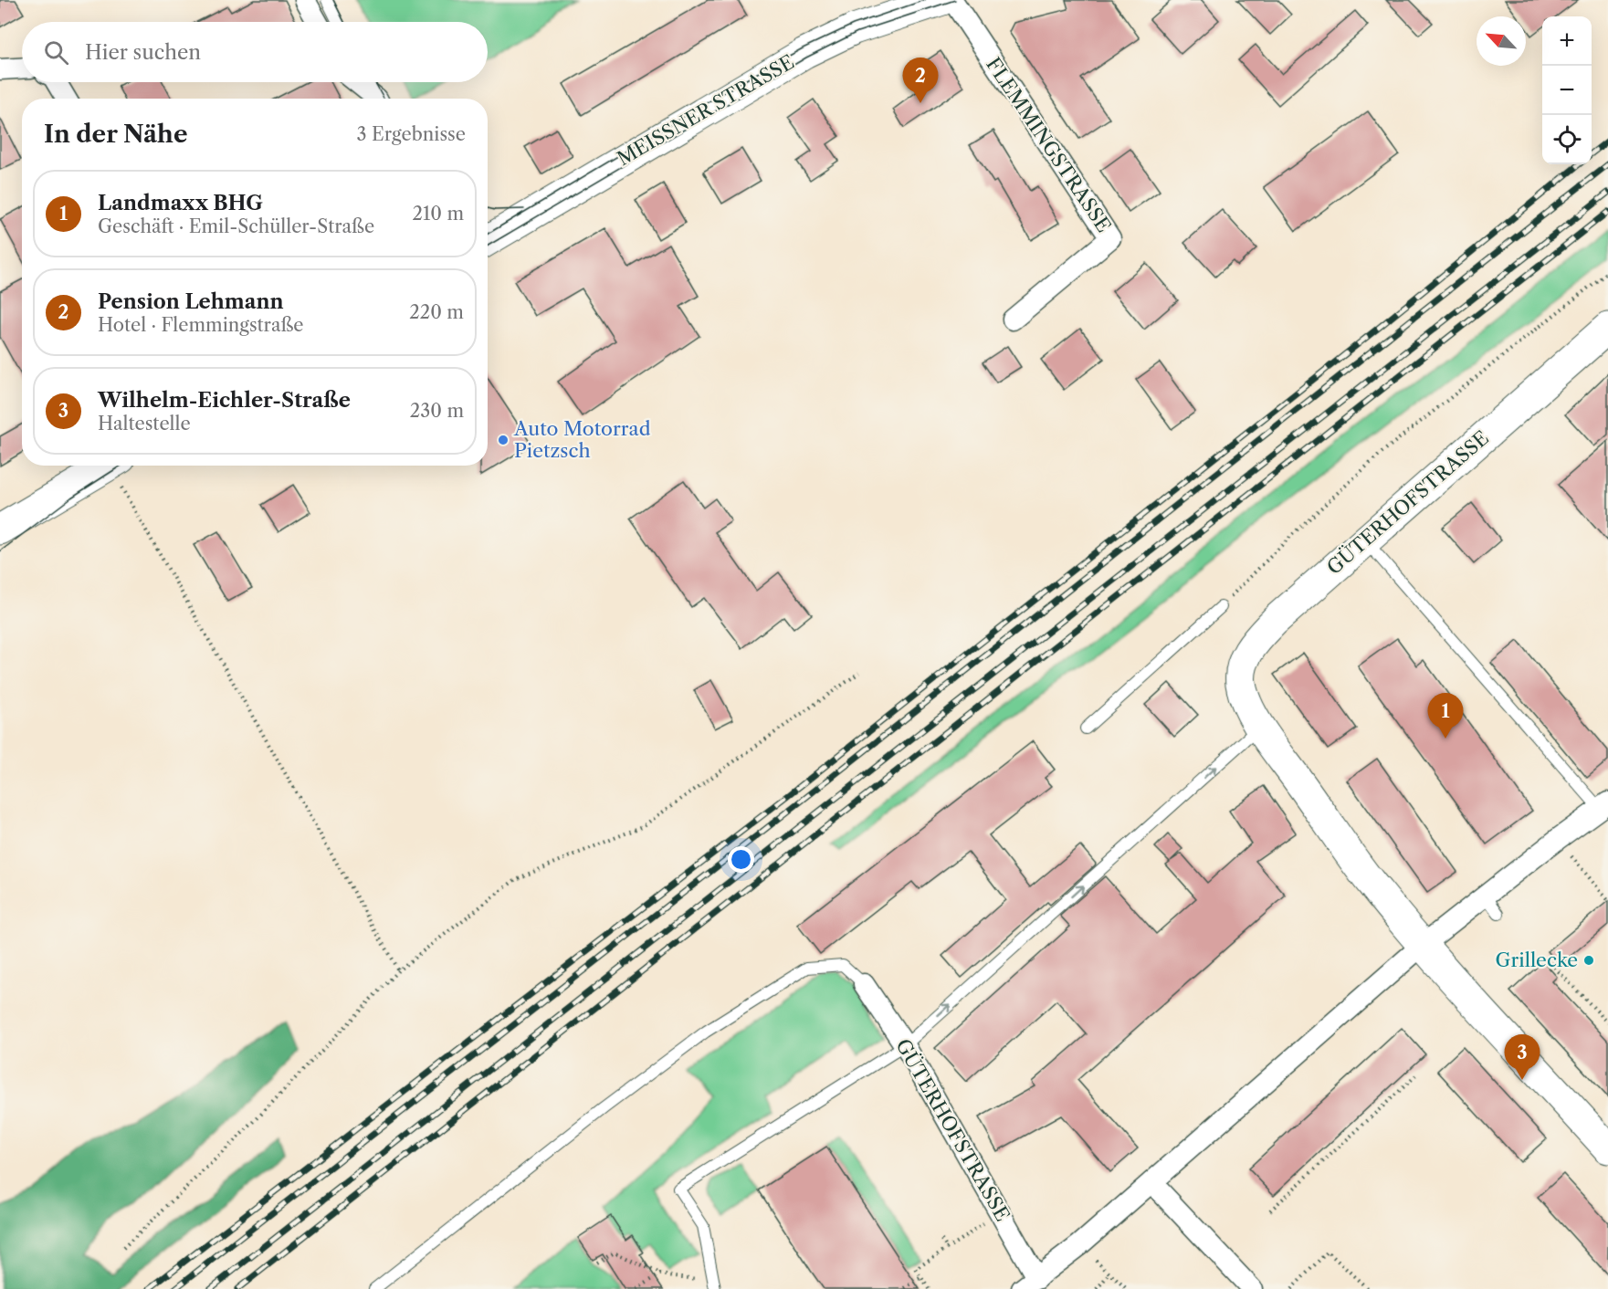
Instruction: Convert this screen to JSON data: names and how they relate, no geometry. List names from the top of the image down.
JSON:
{
  "streets": {
    "street": ["MEISSNER STRASSE", "FLEMMINGSTRASSE", "GÜTERHOFSTRASSE"]
  },
  "places": ["Auto Motorrad Pietzsch", "Grillecke"],
  "north": "top left",
  "page": {
    "map_buttons": ["+", "−"],
    "search": "Hier suchen",
    "pins": ["2", "1", "3"],
    "heading": ["In der Nähe", "3 Ergebnisse"],
    "list": [
      {
        "mark": "1",
        "name": "Landmaxx BHG",
        "note": "Geschäft · Emil-Schüller-Straße",
        "value": "210 m"
      },
      {
        "mark": "2",
        "name": "Pension Lehmann",
        "note": "Hotel · Flemmingstraße",
        "value": "220 m"
      },
      {
        "mark": "3",
        "name": "Wilhelm-Eichler-Straße",
        "note": "Haltestelle",
        "value": "230 m"
      }
    ]
  }
}
